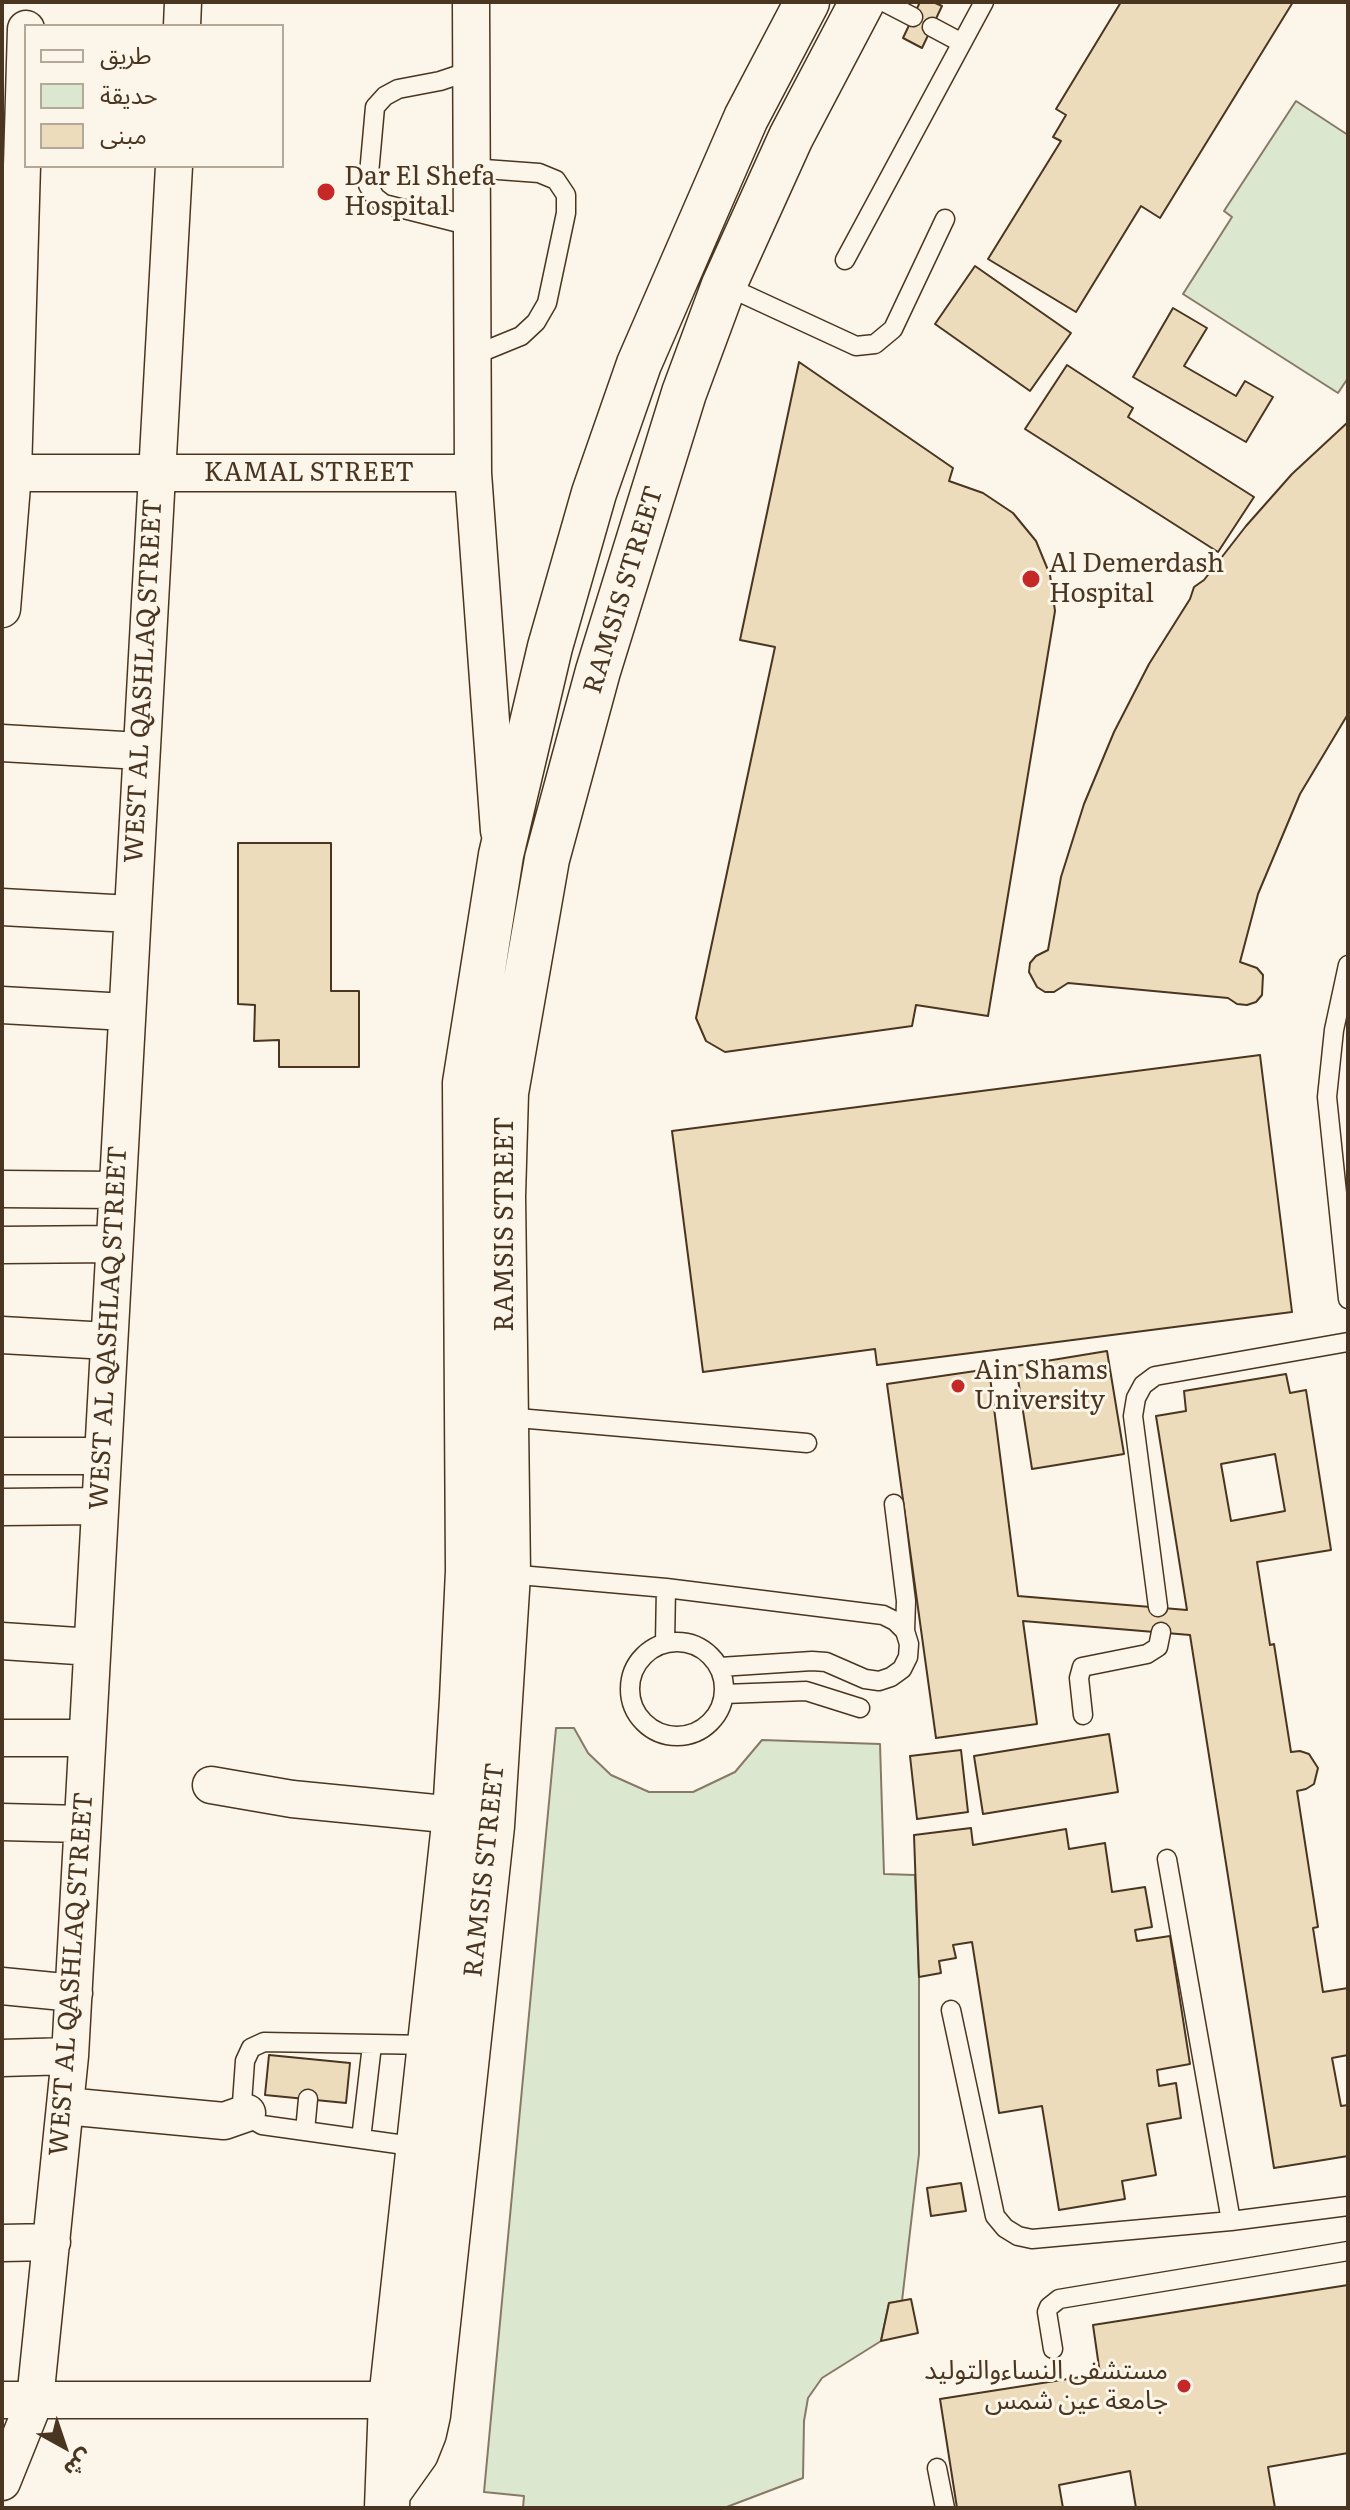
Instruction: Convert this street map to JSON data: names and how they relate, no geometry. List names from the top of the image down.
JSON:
{
  "streets": {
    "main road": ["RAMSIS STREET"],
    "street": ["KAMAL STREET", "WEST AL QASHLAQ STREET"]
  },
  "crossings": [
    ["KAMAL STREET", "RAMSIS STREET"],
    ["KAMAL STREET", "WEST AL QASHLAQ STREET"]
  ],
  "places": [
    "Dar El Shefa Hospital",
    "Al Demerdash Hospital",
    "Ain Shams University",
    "مستشفى النساءوالتوليد جامعة عين شمس"
  ],
  "legend": ["طريق", "حديقة", "مبنى"],
  "north": "bottom right"
}
